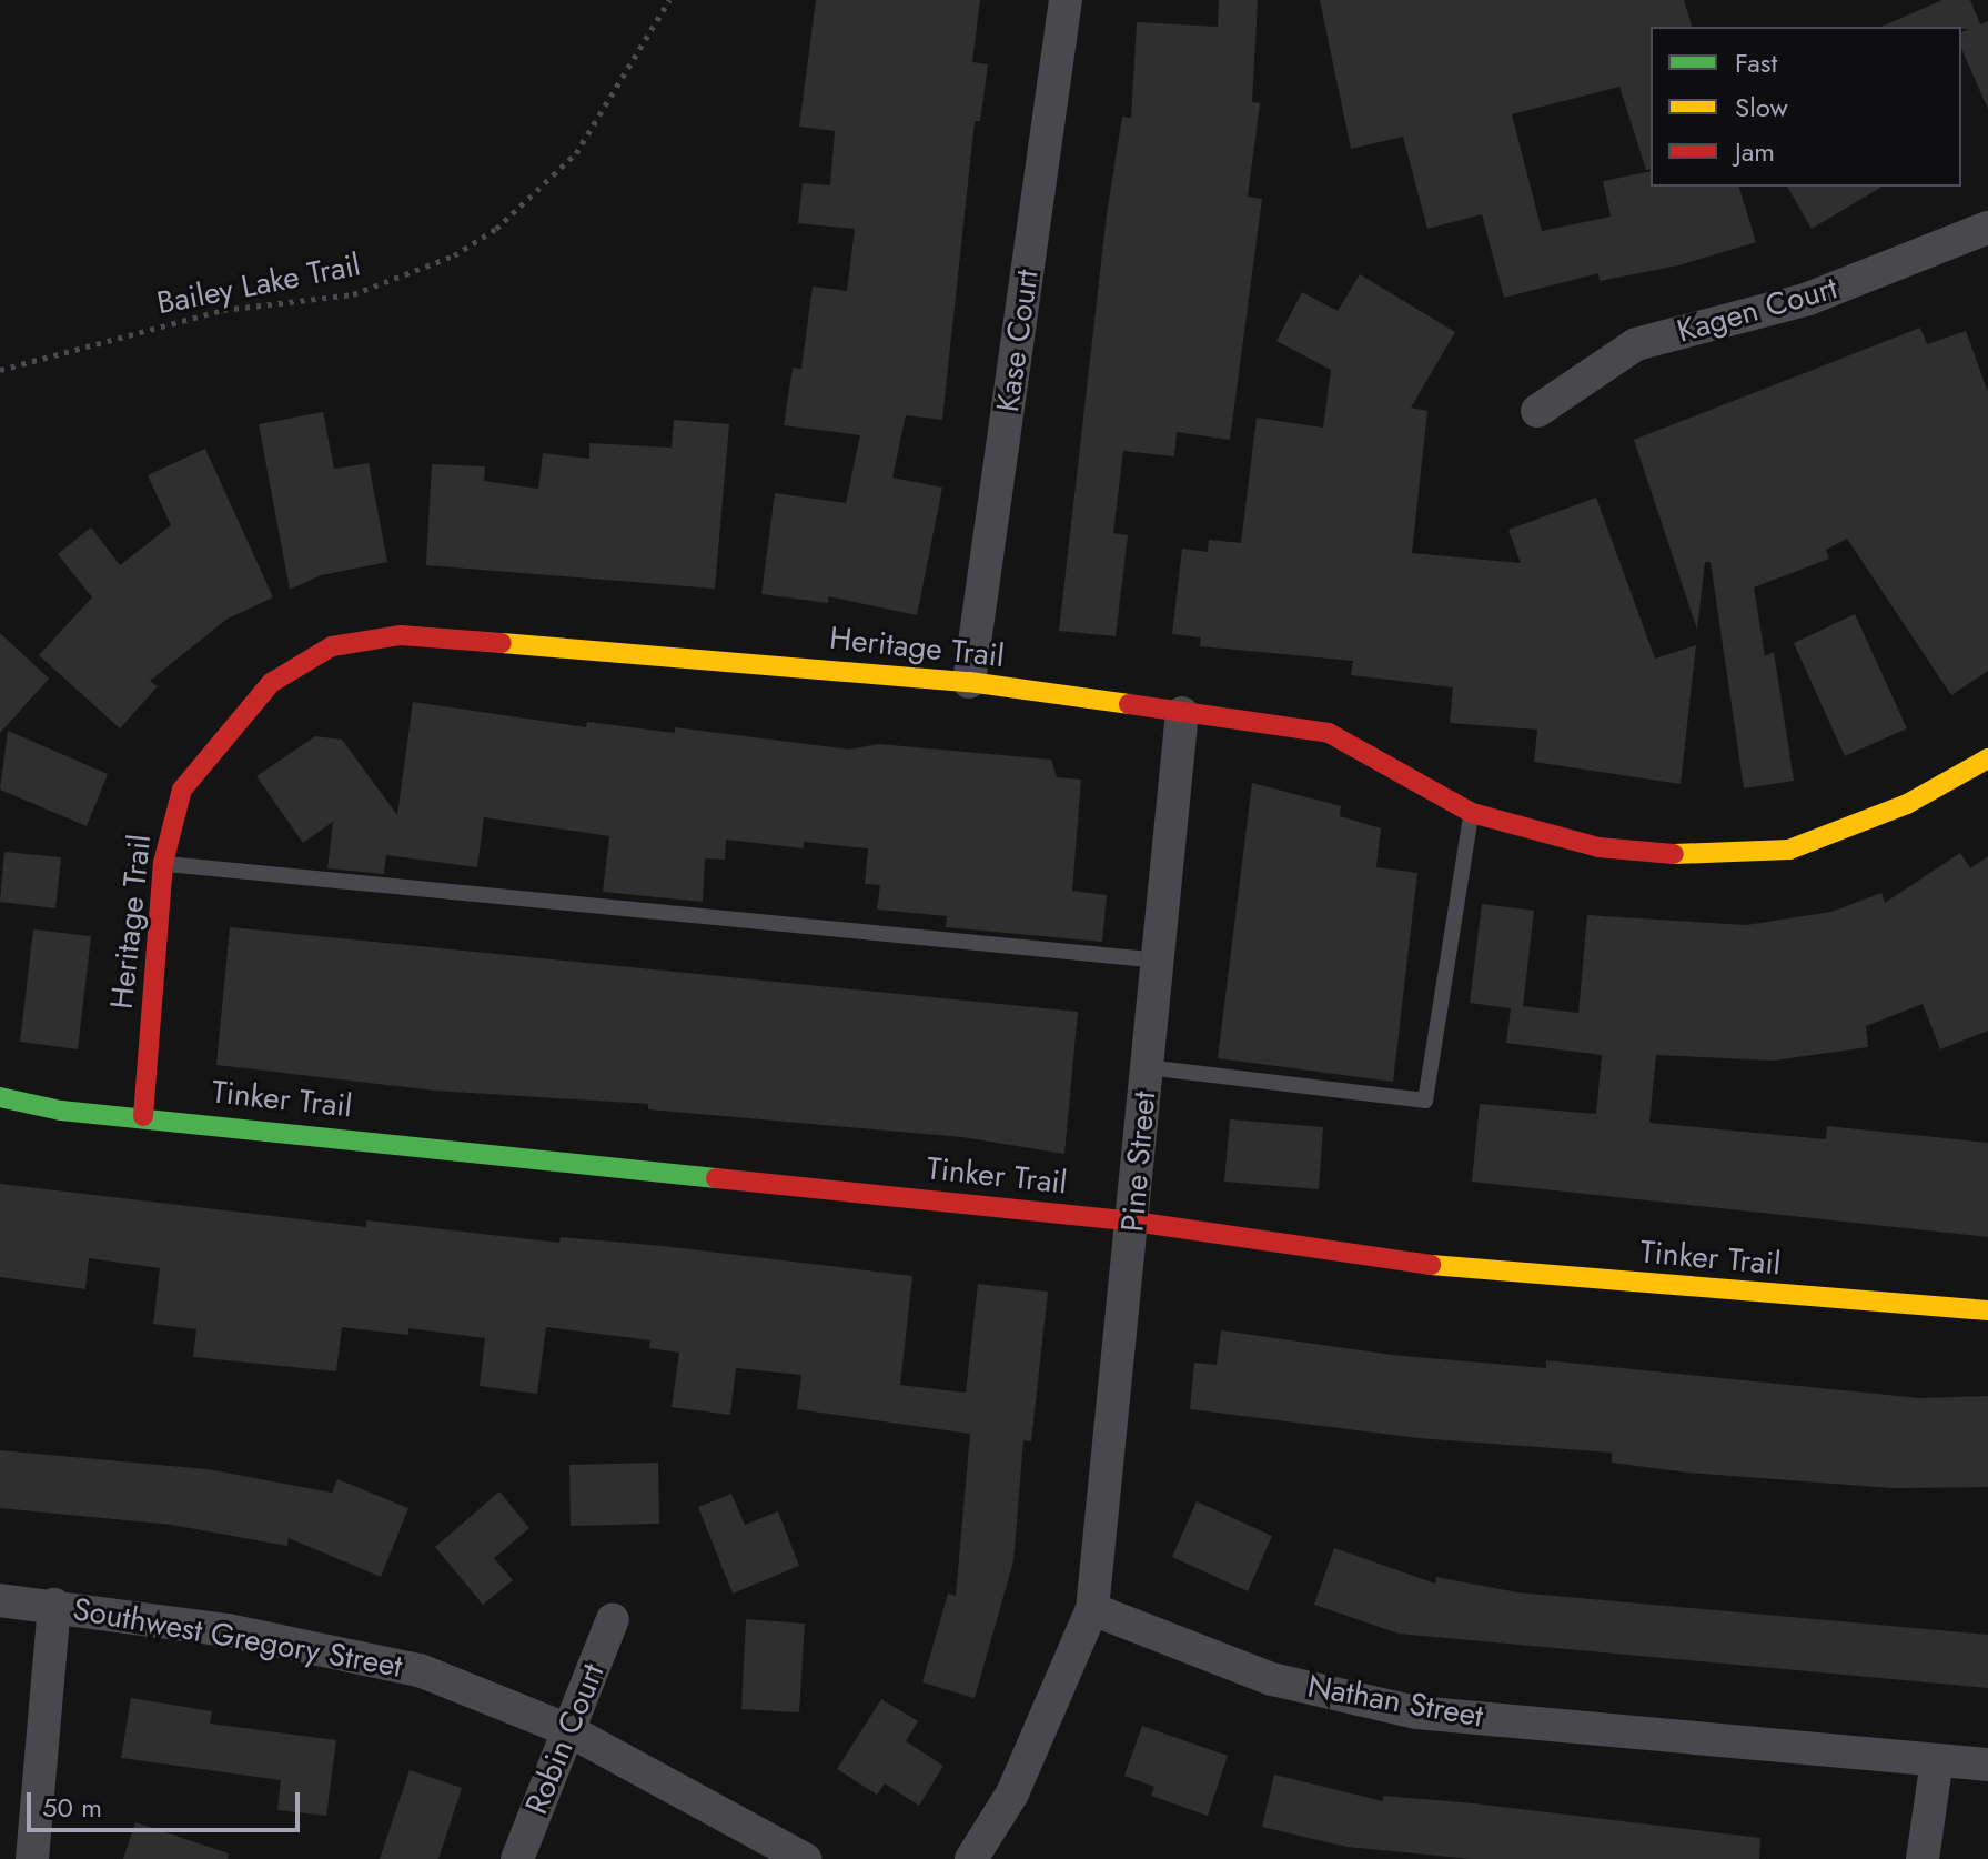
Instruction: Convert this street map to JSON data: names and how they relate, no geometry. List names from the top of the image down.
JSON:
{
  "streets": {
    "street": [
      "Kagen Court",
      "Kase Court",
      "Heritage Trail",
      "Tinker Trail",
      "Pine Street",
      "Southwest Gregory Street",
      "Nathan Street",
      "Robin Court"
    ],
    "path": ["Bailey Lake Trail"]
  },
  "crossings": [
    ["Kase Court", "Heritage Trail"],
    ["Heritage Trail", "Tinker Trail"],
    ["Heritage Trail", "Pine Street"],
    ["Tinker Trail", "Pine Street"],
    ["Pine Street", "Nathan Street"],
    ["Southwest Gregory Street", "Robin Court"]
  ],
  "legend": ["Fast", "Slow", "Jam"],
  "scale_bar": "50 m"
}
